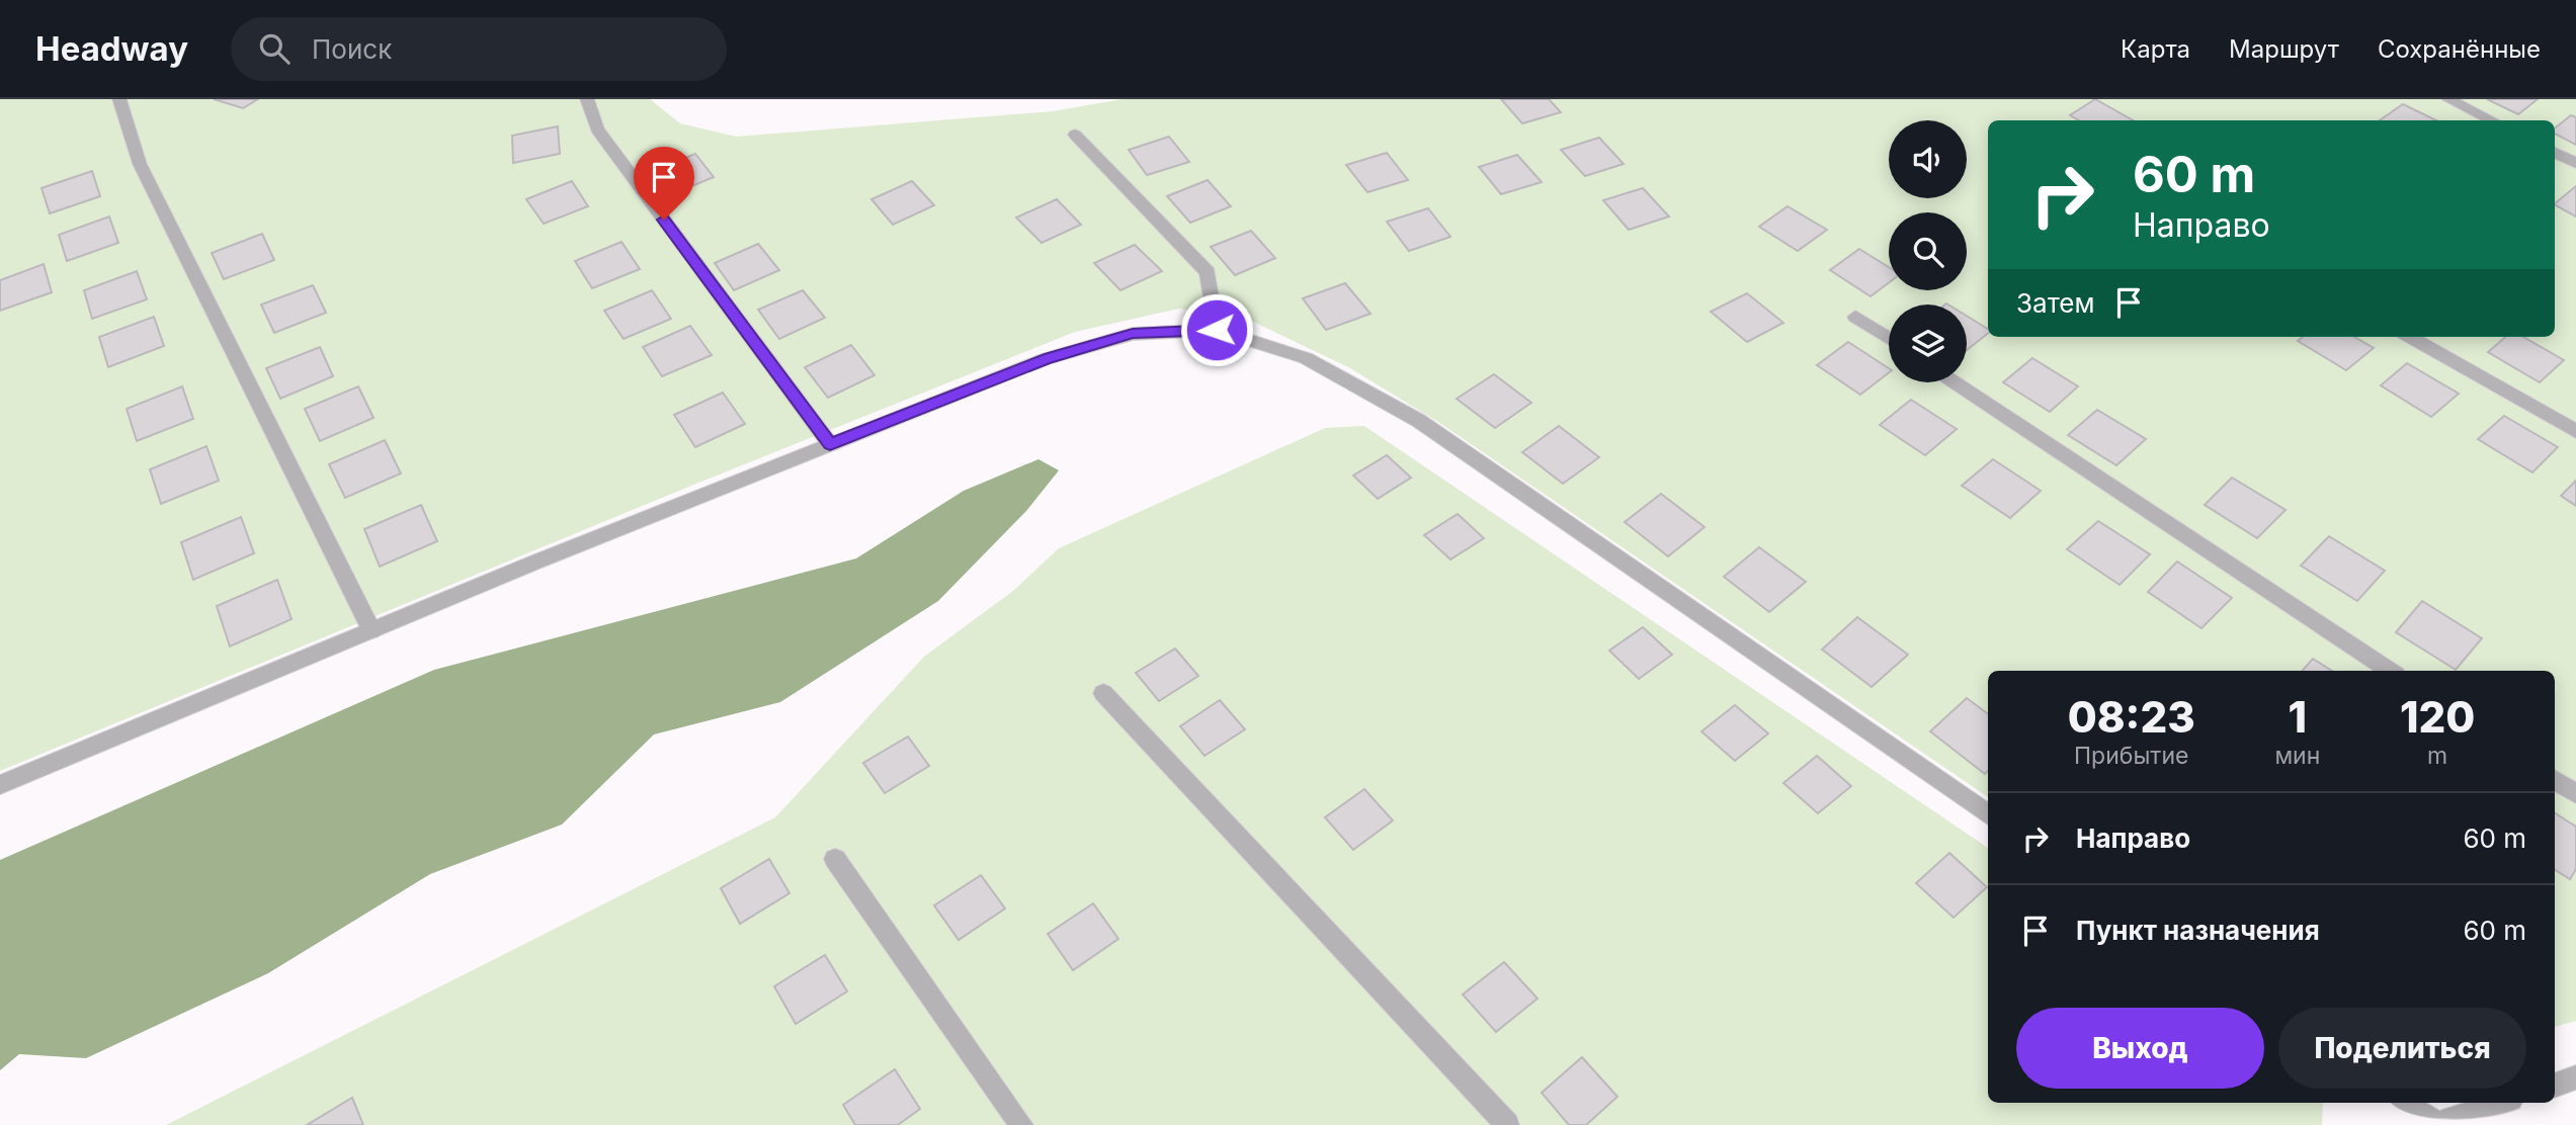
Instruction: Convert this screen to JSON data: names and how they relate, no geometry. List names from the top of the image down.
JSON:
{
  "page": {
    "header": "Headway",
    "search": "Поиск",
    "nav": ["Карта", "Маршрут", "Сохранённые"],
    "turn": ["60 m", "Направо"],
    "then": "Затем",
    "eta": [
      "08:23",
      "Прибытие",
      "1",
      "мин",
      "120",
      "m"
    ],
    "list": [
      {
        "name": "Направо",
        "value": "60 m"
      },
      {
        "name": "Пункт назначения",
        "value": "60 m"
      }
    ],
    "buttons": ["Выход", "Поделиться"]
  }
}
